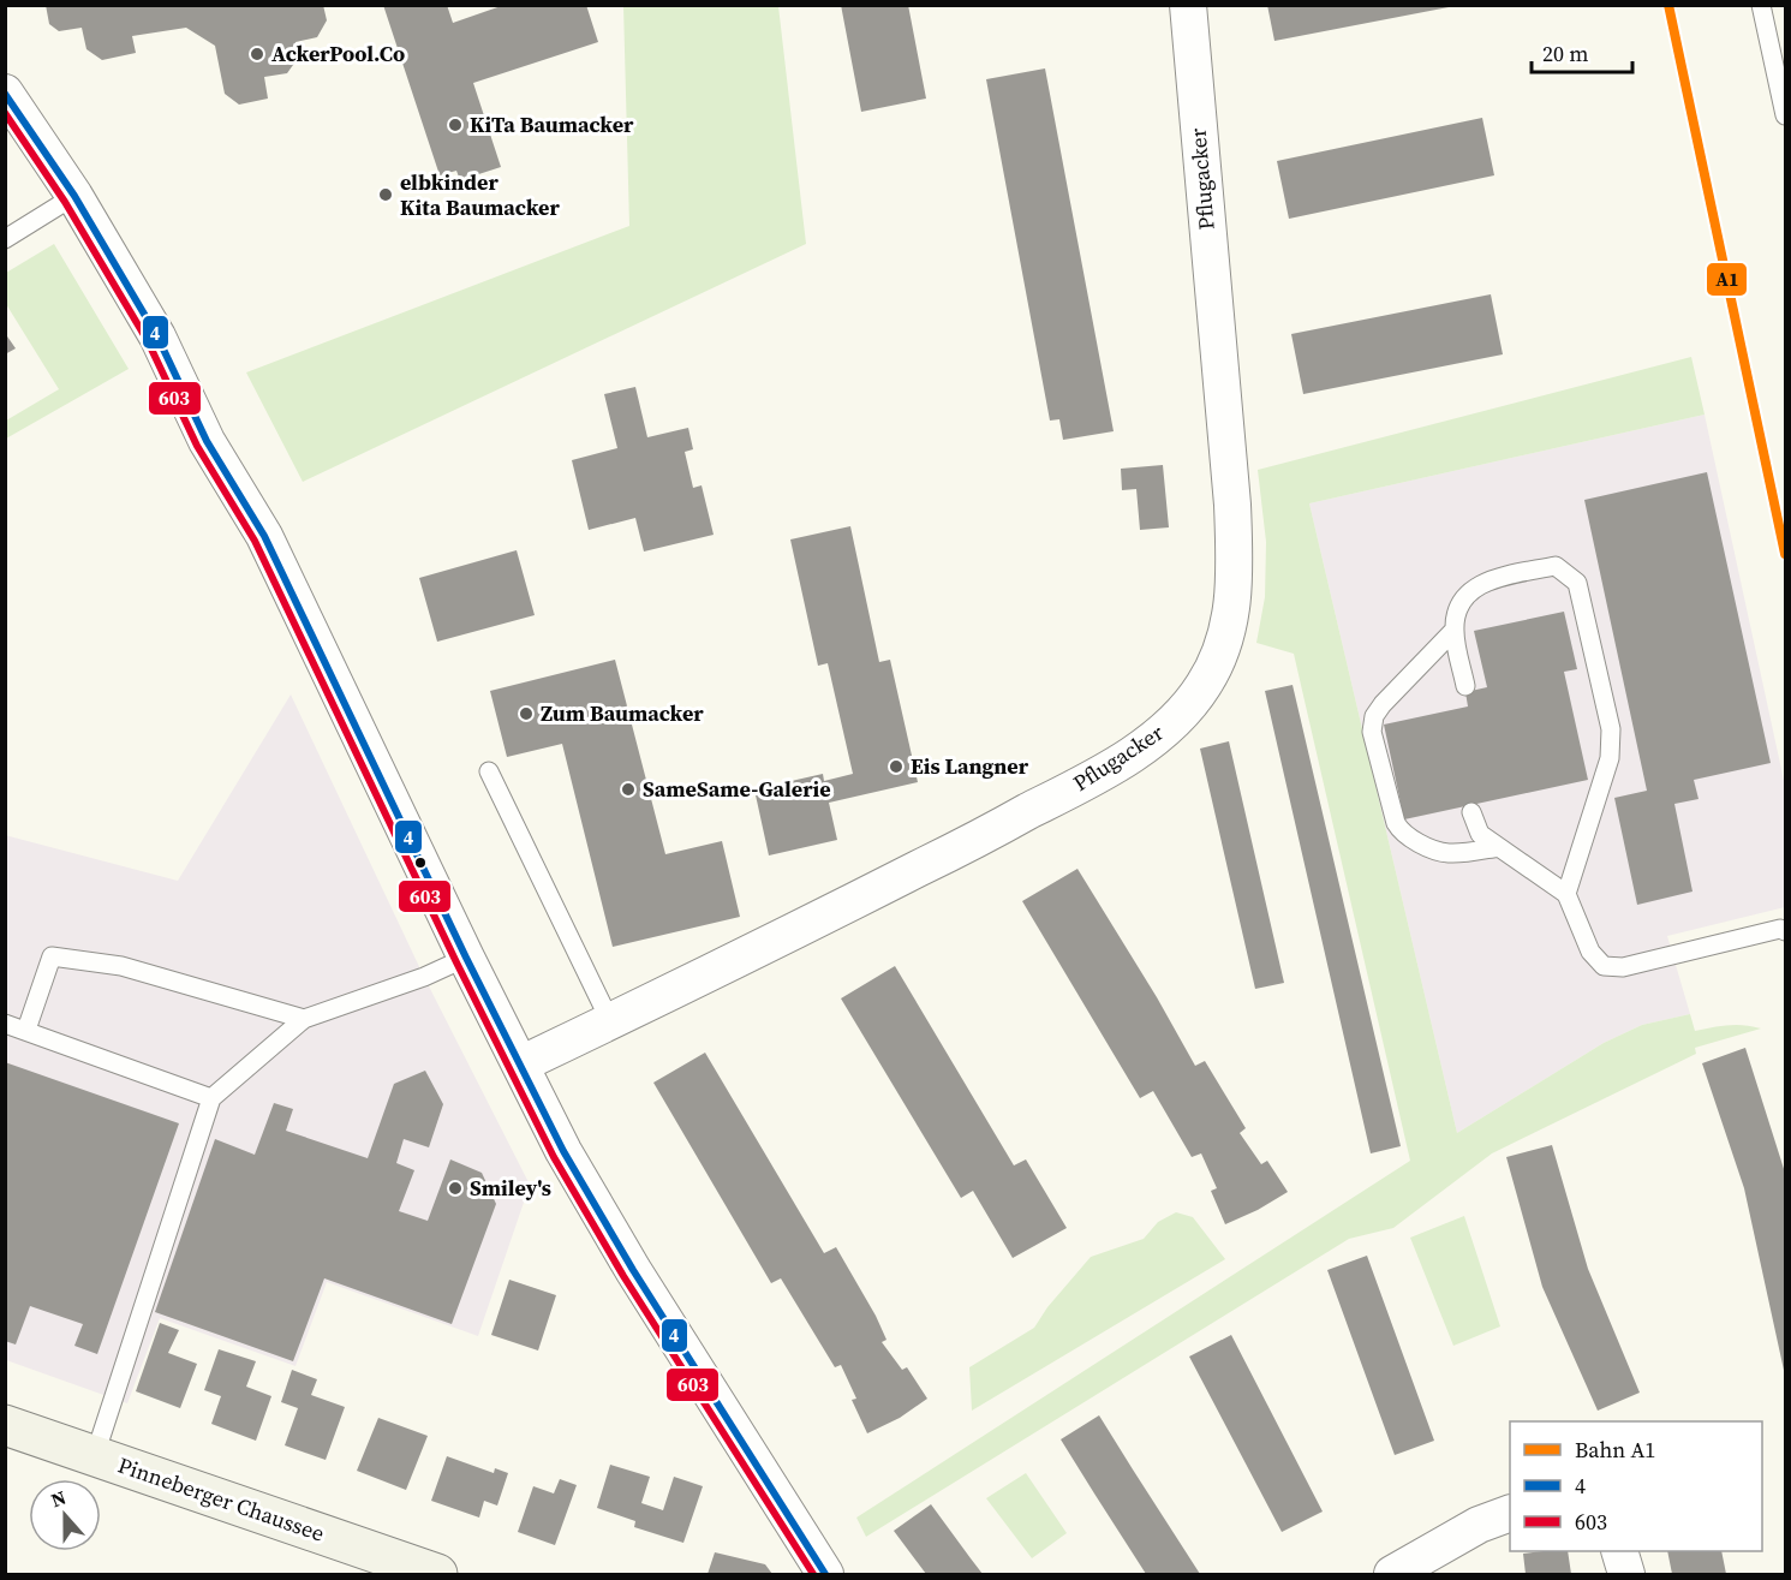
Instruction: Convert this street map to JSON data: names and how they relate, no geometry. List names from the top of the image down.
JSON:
{
  "streets": {
    "main road": ["Pinneberger Chaussee"],
    "street": ["Pflugacker"]
  },
  "places": [
    "AckerPool.Co",
    "KiTa Baumacker",
    "elbkinder Kita Baumacker",
    "Zum Baumacker",
    "Eis Langner",
    "SameSame-Galerie",
    "Smiley's"
  ],
  "lines": ["rail line A1", "transit line 4", "transit line 603"],
  "legend": ["Bahn A1", "4", "603"],
  "scale_bar": "20 m",
  "north": "top"
}
